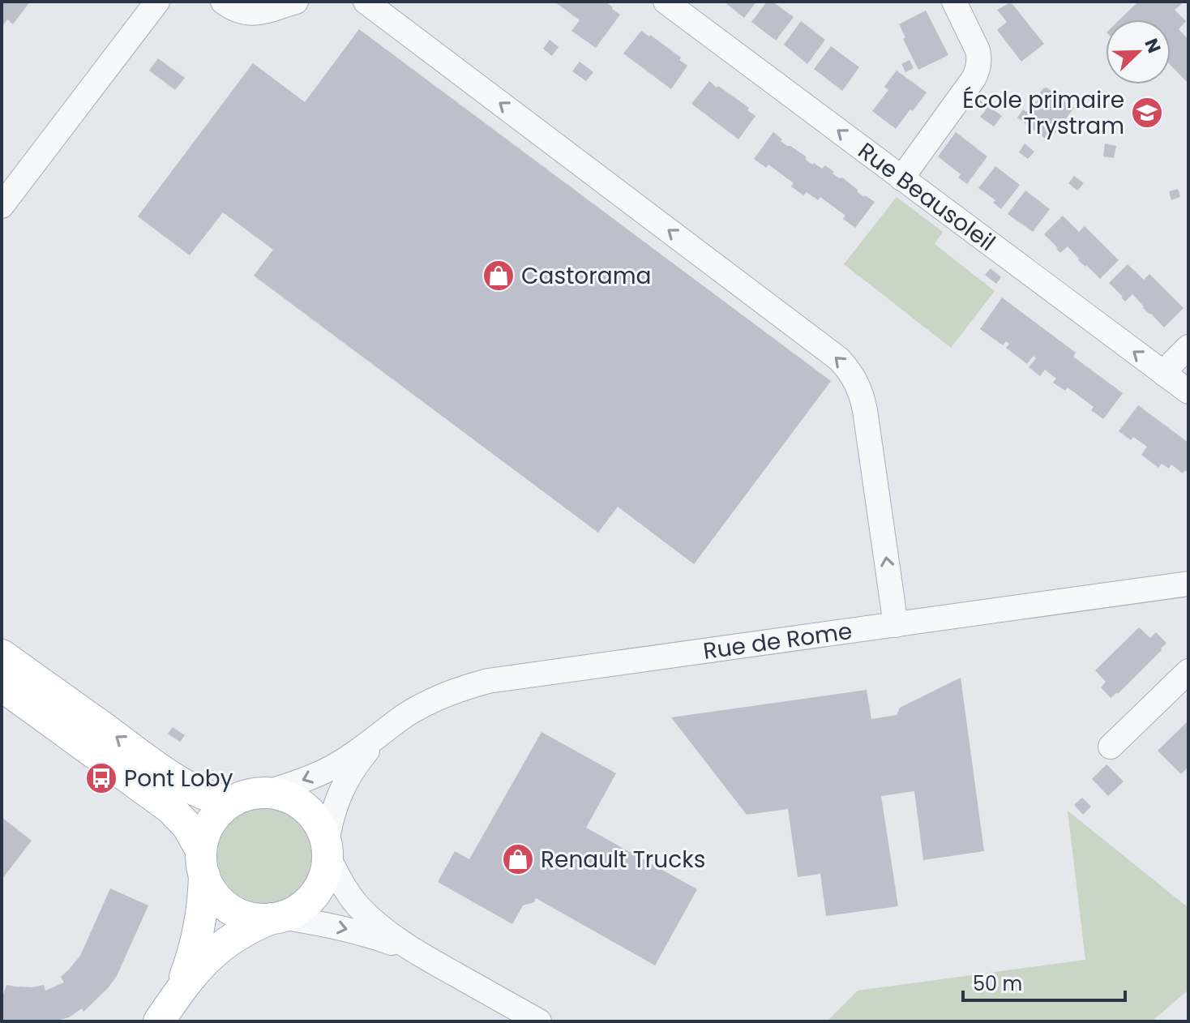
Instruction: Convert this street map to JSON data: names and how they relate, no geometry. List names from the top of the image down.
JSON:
{
  "streets": {
    "street": ["Rue Beausoleil", "Rue de Rome"]
  },
  "places": {
    "school or university": ["École primaire Trystram"],
    "shop": ["Castorama", "Renault Trucks"],
    "bus stop": ["Pont Loby"]
  },
  "scale_bar": "50 m",
  "north": "top right"
}
